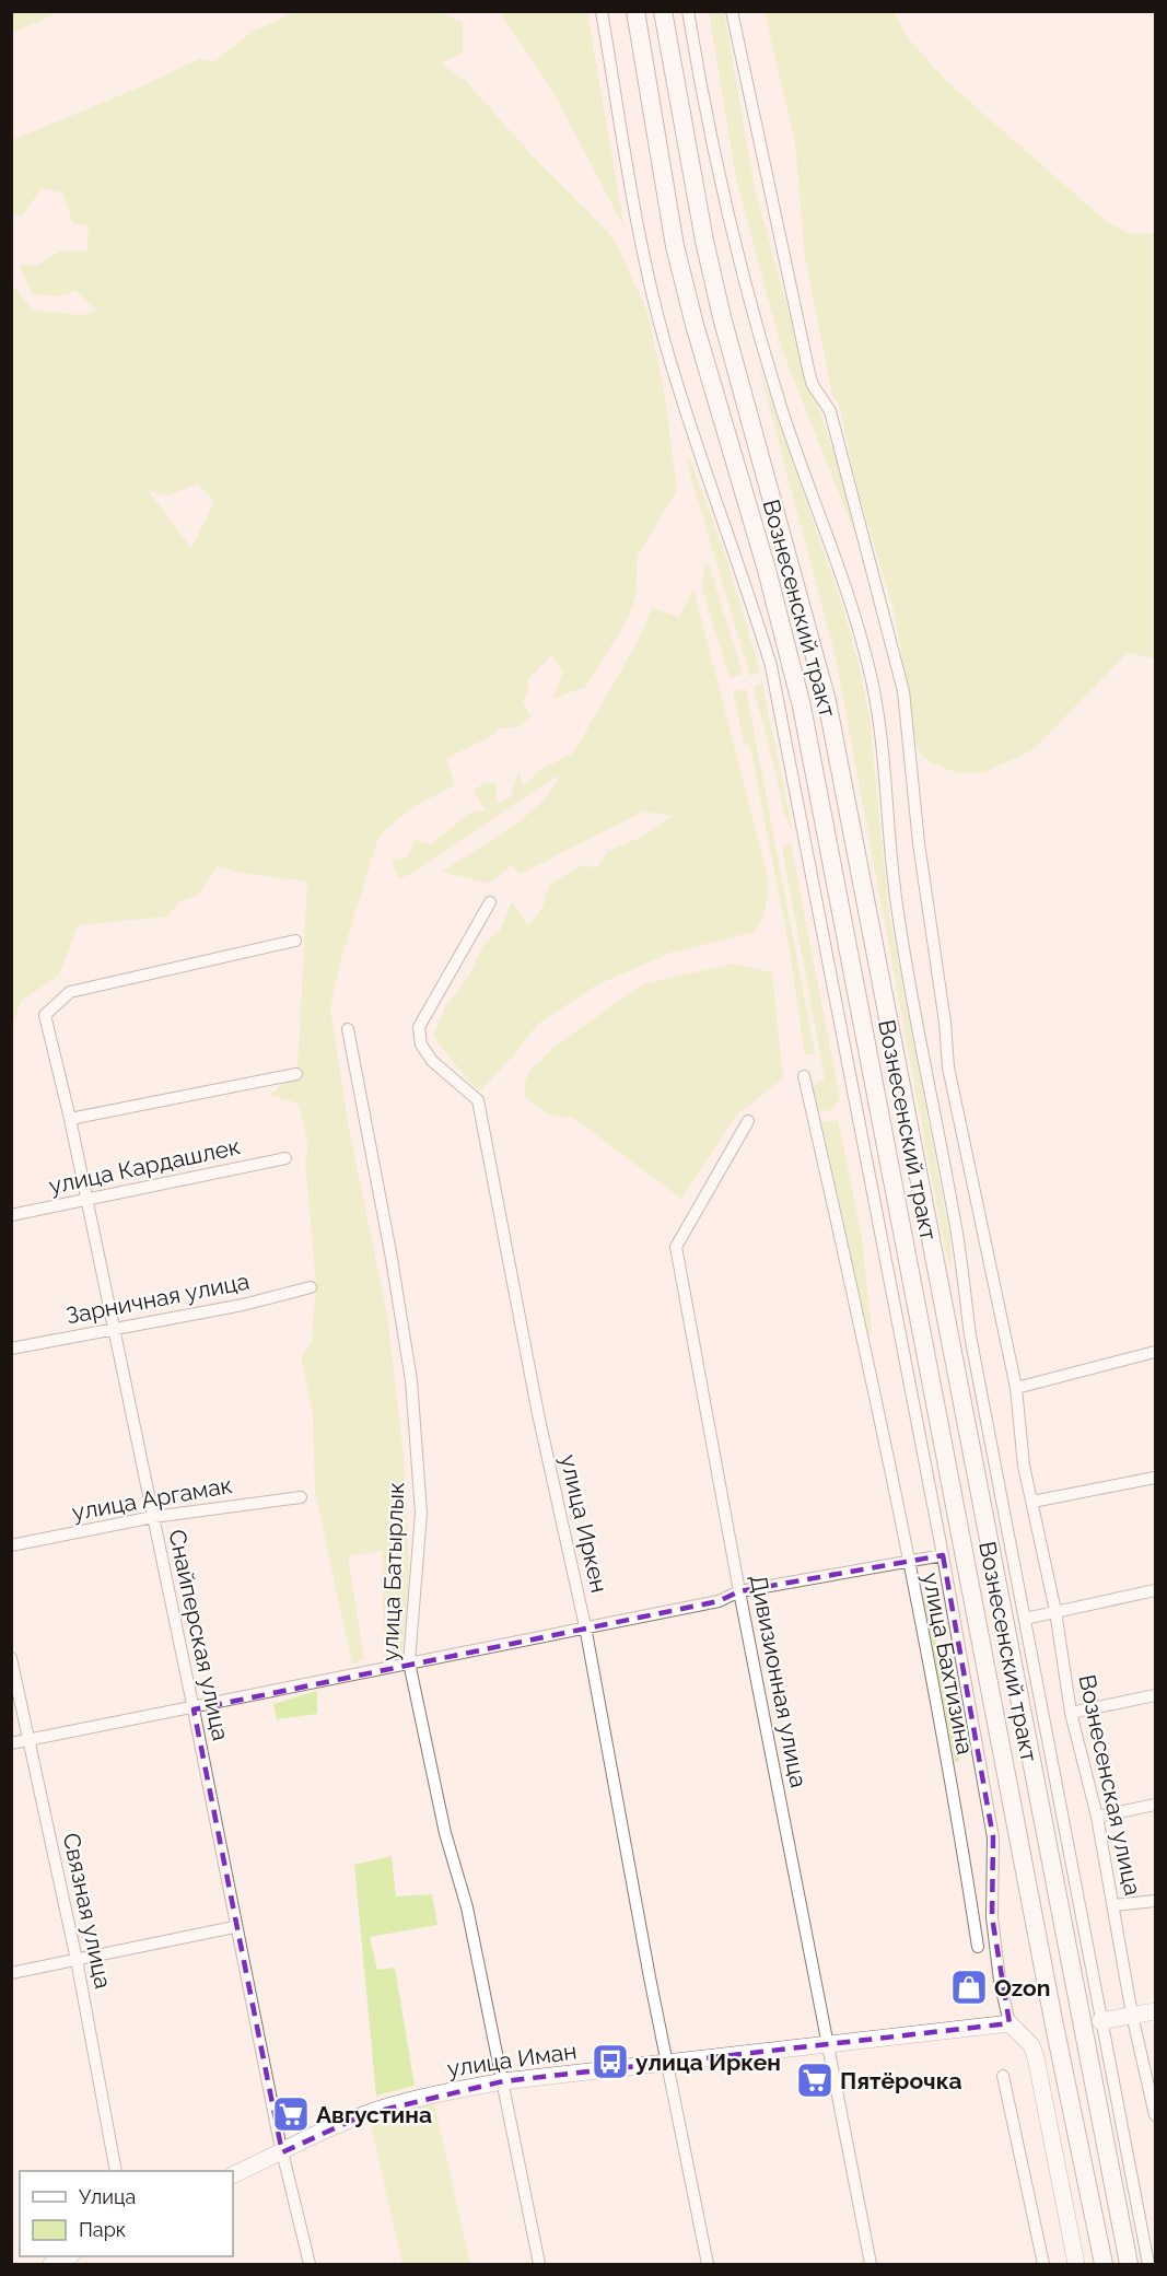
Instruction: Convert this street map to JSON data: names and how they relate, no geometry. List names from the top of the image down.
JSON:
{
  "streets": {
    "main road": ["Вознесенский тракт"],
    "street": [
      "улица Кардашлек",
      "Зарничная улица",
      "улица Аргамак",
      "улица Иркен",
      "улица Батырлык",
      "Снайперская улица",
      "улица Бахтизина",
      "Дивизионная улица",
      "Вознесенская улица",
      "Связная улица",
      "улица Иман"
    ]
  },
  "crossings": [
    ["улица Кардашлек", "Снайперская улица"],
    ["Зарничная улица", "Снайперская улица"],
    ["улица Аргамак", "Снайперская улица"],
    ["улица Иркен", "улица Иман"],
    ["улица Батырлык", "улица Иман"],
    ["Снайперская улица", "улица Иман"],
    ["Дивизионная улица", "улица Иман"]
  ],
  "places": {
    "shop": ["Ozon"],
    "bus stop": ["улица Иркен"],
    "supermarket": ["Пятёрочка", "Августина"]
  },
  "legend": ["Улица", "Парк"]
}
